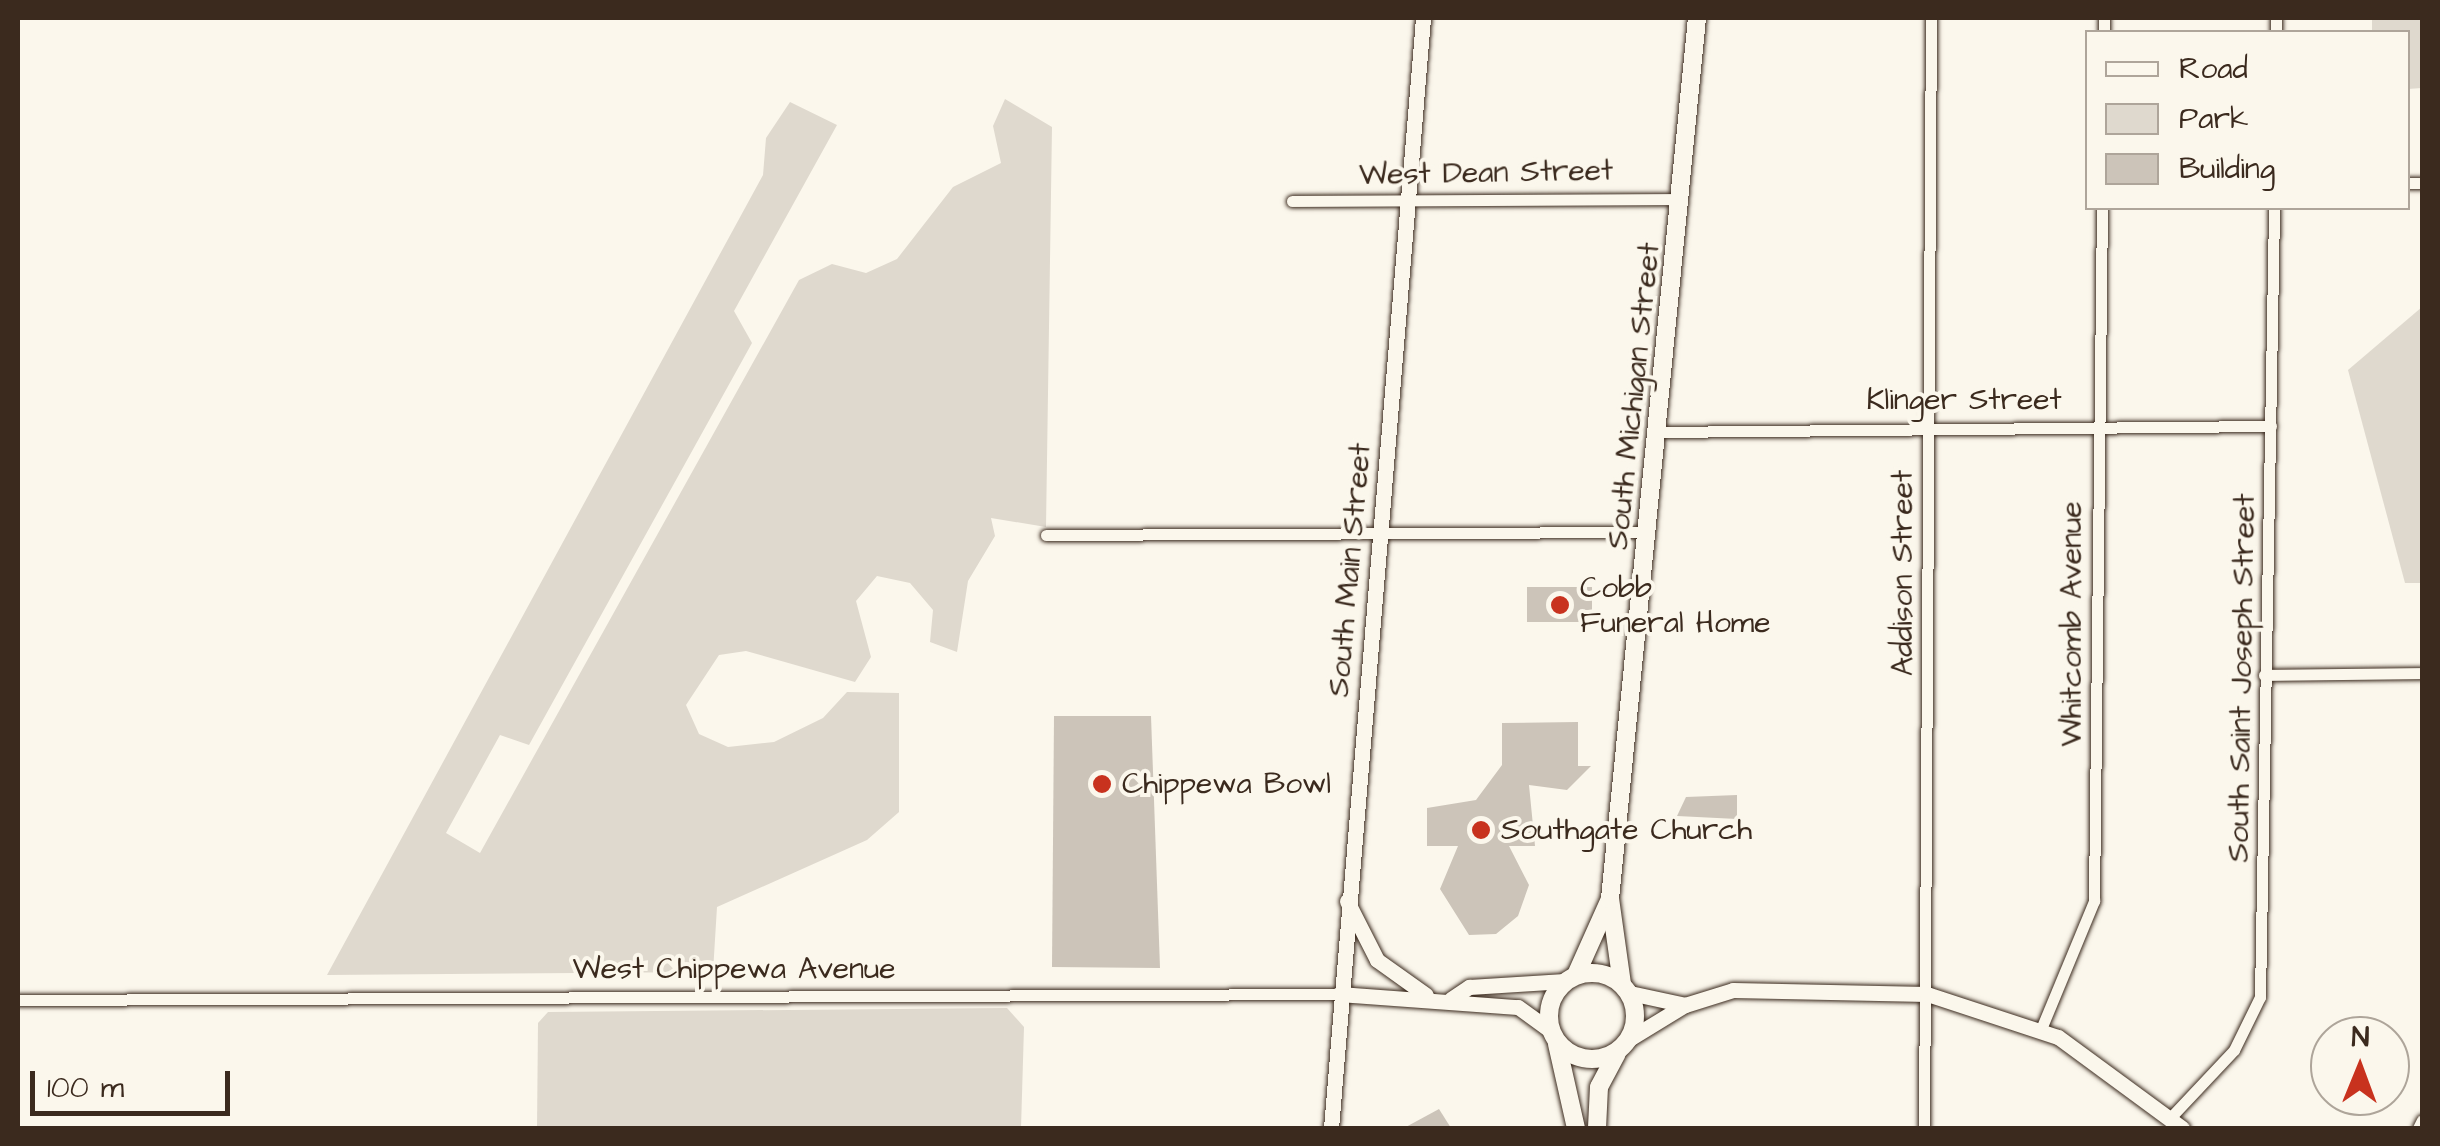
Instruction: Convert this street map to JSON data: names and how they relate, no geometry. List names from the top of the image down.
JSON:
{
  "streets": {
    "main road": ["South Michigan Street", "South Main Street", "West Chippewa Avenue"],
    "street": [
      "West Dean Street",
      "Klinger Street",
      "Addison Street",
      "Whitcomb Avenue",
      "South Saint Joseph Street"
    ]
  },
  "crossings": [
    ["West Dean Street", "South Michigan Street"],
    ["West Dean Street", "South Main Street"],
    ["South Michigan Street", "Klinger Street"],
    ["South Michigan Street", "West Chippewa Avenue"],
    ["Klinger Street", "Addison Street"],
    ["Klinger Street", "Whitcomb Avenue"],
    ["Klinger Street", "South Saint Joseph Street"],
    ["South Main Street", "West Chippewa Avenue"]
  ],
  "places": ["Cobb Funeral Home", "Chippewa Bowl", "Southgate Church"],
  "legend": ["Road", "Park", "Building"],
  "scale_bar": "100 m",
  "north": "top"
}
